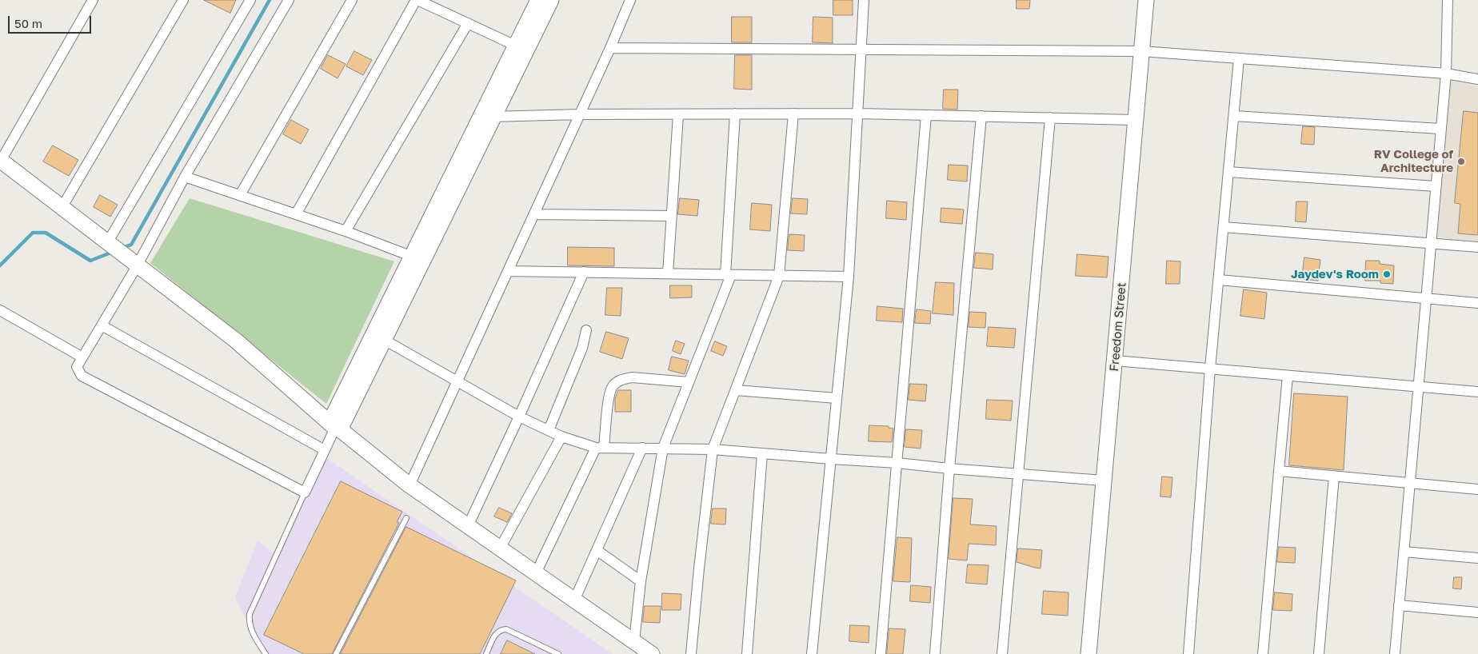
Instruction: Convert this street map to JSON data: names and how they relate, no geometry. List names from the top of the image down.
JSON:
{
  "streets": {
    "street": ["Freedom Street"]
  },
  "places": ["RV College of Architecture", "Jaydev's Room"],
  "scale_bar": "50 m"
}
